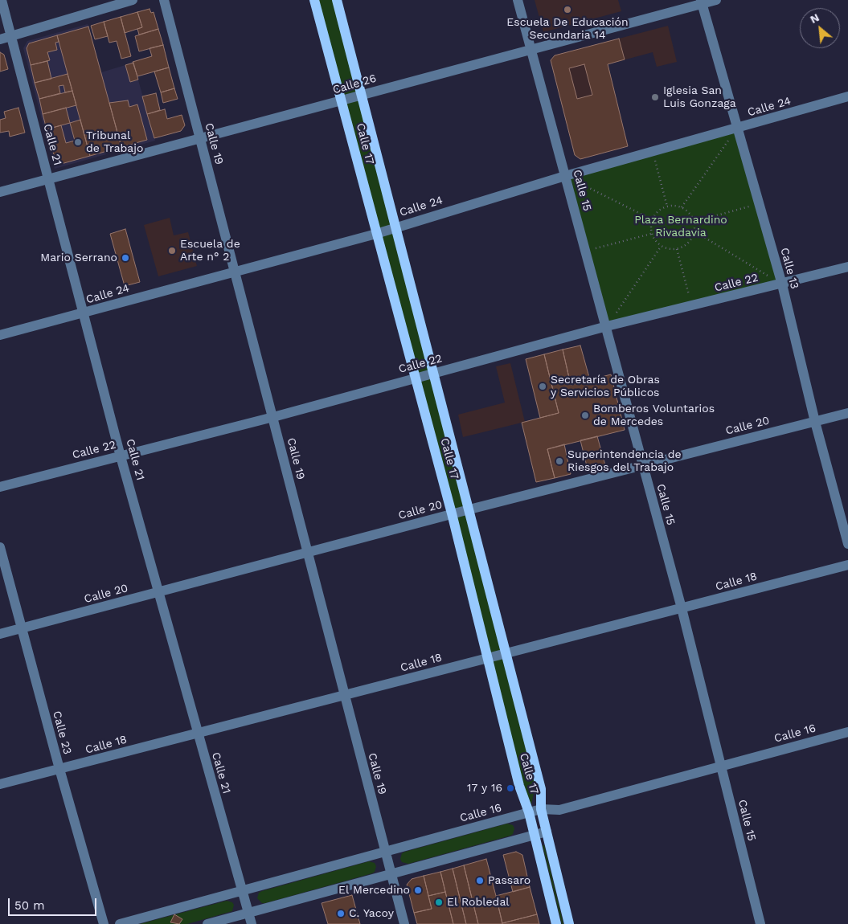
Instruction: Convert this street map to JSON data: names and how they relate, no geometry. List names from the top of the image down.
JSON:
{
  "streets": {
    "main road": ["Calle 17"],
    "street": [
      "Calle 26",
      "Calle 24",
      "Calle 19",
      "Calle 21",
      "Calle 15",
      "Calle 13",
      "Calle 22",
      "Calle 20",
      "Calle 18",
      "Calle 23",
      "Calle 16"
    ]
  },
  "crossings": [
    ["Calle 26", "Calle 19"],
    ["Calle 26", "Calle 17"],
    ["Calle 26", "Calle 21"],
    ["Calle 26", "Calle 15"],
    ["Calle 26", "Calle 13"],
    ["Calle 24", "Calle 19"],
    ["Calle 24", "Calle 17"],
    ["Calle 24", "Calle 21"],
    ["Calle 24", "Calle 15"],
    ["Calle 24", "Calle 13"],
    ["Calle 19", "Calle 22"],
    ["Calle 19", "Calle 20"],
    ["Calle 19", "Calle 18"],
    ["Calle 19", "Calle 16"],
    ["Calle 17", "Calle 22"],
    ["Calle 17", "Calle 20"],
    ["Calle 17", "Calle 18"],
    ["Calle 17", "Calle 16"],
    ["Calle 21", "Calle 22"],
    ["Calle 21", "Calle 20"],
    ["Calle 21", "Calle 18"],
    ["Calle 21", "Calle 16"],
    ["Calle 15", "Calle 22"],
    ["Calle 15", "Calle 20"],
    ["Calle 15", "Calle 18"],
    ["Calle 15", "Calle 16"],
    ["Calle 13", "Calle 22"],
    ["Calle 13", "Calle 20"],
    ["Calle 20", "Calle 23"],
    ["Calle 18", "Calle 23"]
  ],
  "parks": ["Plaza Bernardino Rivadavia"],
  "places": [
    "Escuela De Educación Secundaria 14",
    "Iglesia San Luis Gonzaga",
    "Tribunal de Trabajo",
    "Escuela de Arte n° 2",
    "Mario Serrano",
    "Secretaría de Obras y Servicios Públicos",
    "Bomberos Voluntarios de Mercedes",
    "Superintendencia de Riesgos del Trabajo",
    "17 y 16",
    "Passaro",
    "El Mercedino",
    "El Robledal",
    "C. Yacoy"
  ],
  "scale_bar": "50 m",
  "north": "top left"
}
